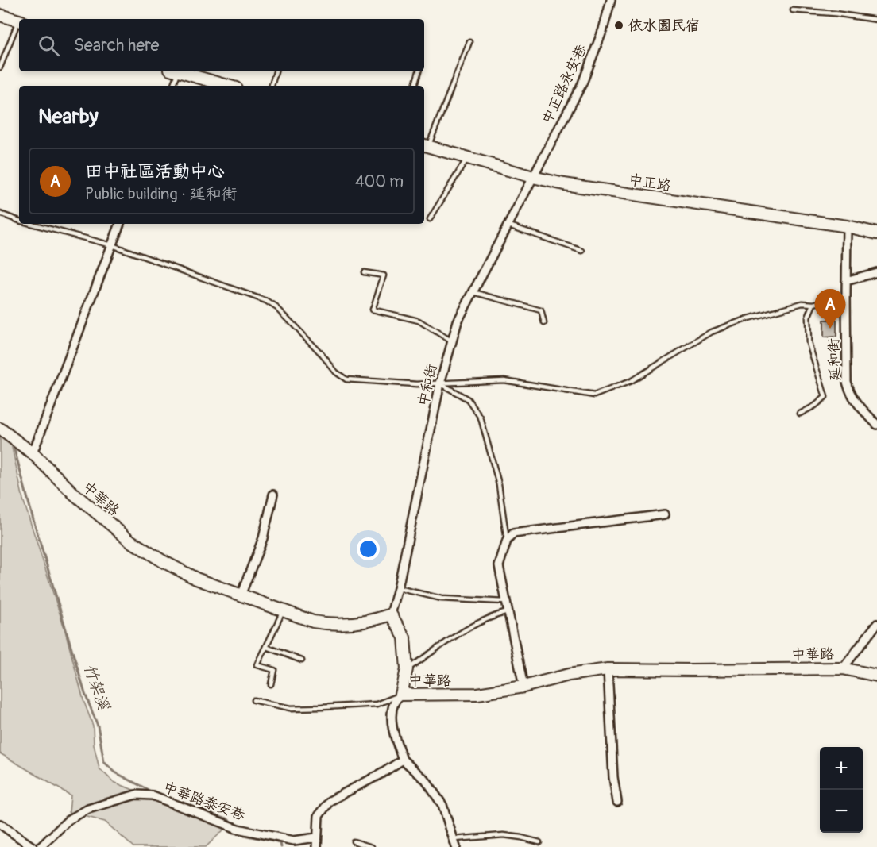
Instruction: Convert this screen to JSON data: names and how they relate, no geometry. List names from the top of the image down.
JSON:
{
  "streets": {
    "street": [
      "中正路永安巷",
      "中正路",
      "延和街",
      "中和街",
      "中華路",
      "中華路泰安巷"
    ]
  },
  "crossings": [
    ["中正路永安巷", "中正路"],
    ["中正路永安巷", "中和街"],
    ["中正路", "延和街"],
    ["中正路", "中和街"],
    ["中和街", "中華路"]
  ],
  "water": ["竹架溪"],
  "places": ["依水園民宿"],
  "page": {
    "search": "Search here",
    "heading": "Nearby",
    "list": [
      {
        "mark": "A",
        "name": "田中社區活動中心",
        "note": "Public building · 延和街",
        "value": "400 m"
      }
    ],
    "pins": "A",
    "map_buttons": ["+", "−"]
  }
}
